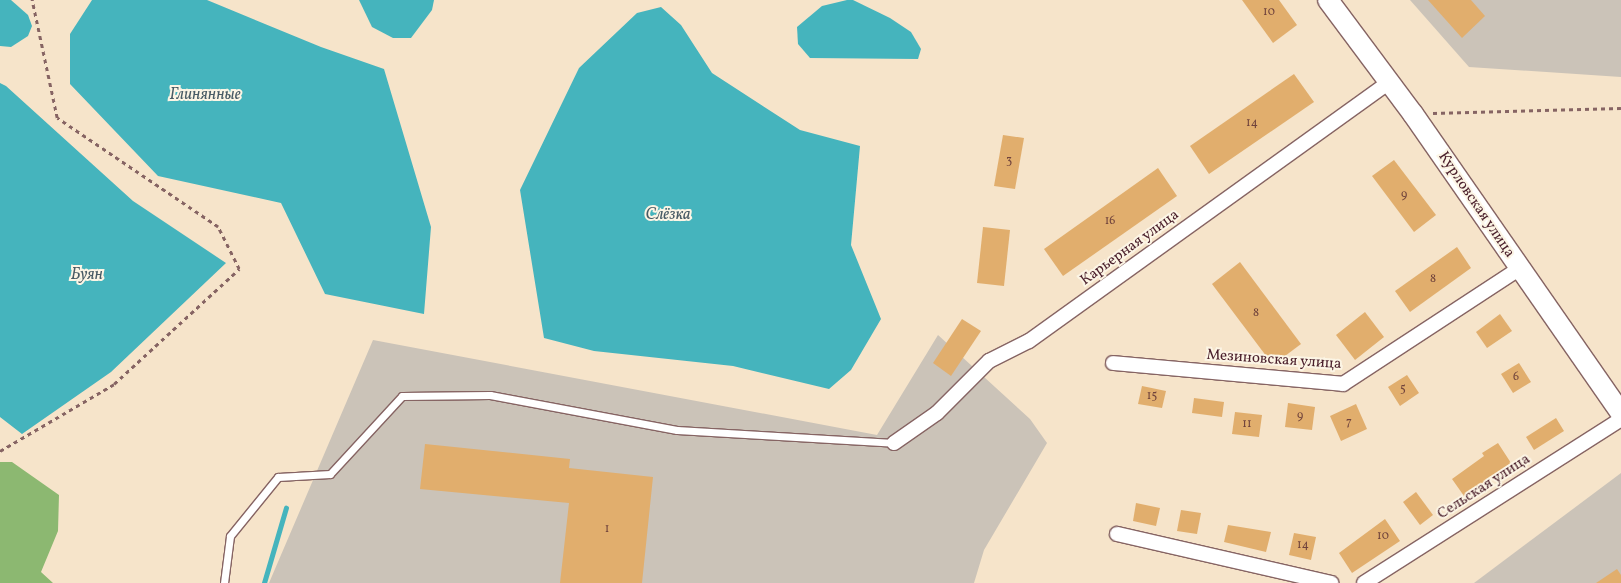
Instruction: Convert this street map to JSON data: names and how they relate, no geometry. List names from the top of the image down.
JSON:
{
  "streets": {
    "main road": ["Курловская улица"],
    "street": ["Карьерная улица", "Мезиновская улица", "Сельская улица"]
  },
  "crossings": [
    ["Курловская улица", "Карьерная улица"],
    ["Курловская улица", "Мезиновская улица"]
  ],
  "water": ["Глинянные", "Слёзка", "Буян"],
  "house_numbers": [
    "10",
    "14",
    "3",
    "9",
    "16",
    "8",
    "8",
    "6",
    "5",
    "15",
    "9",
    "7",
    "11",
    "1",
    "10",
    "14"
  ]
}
